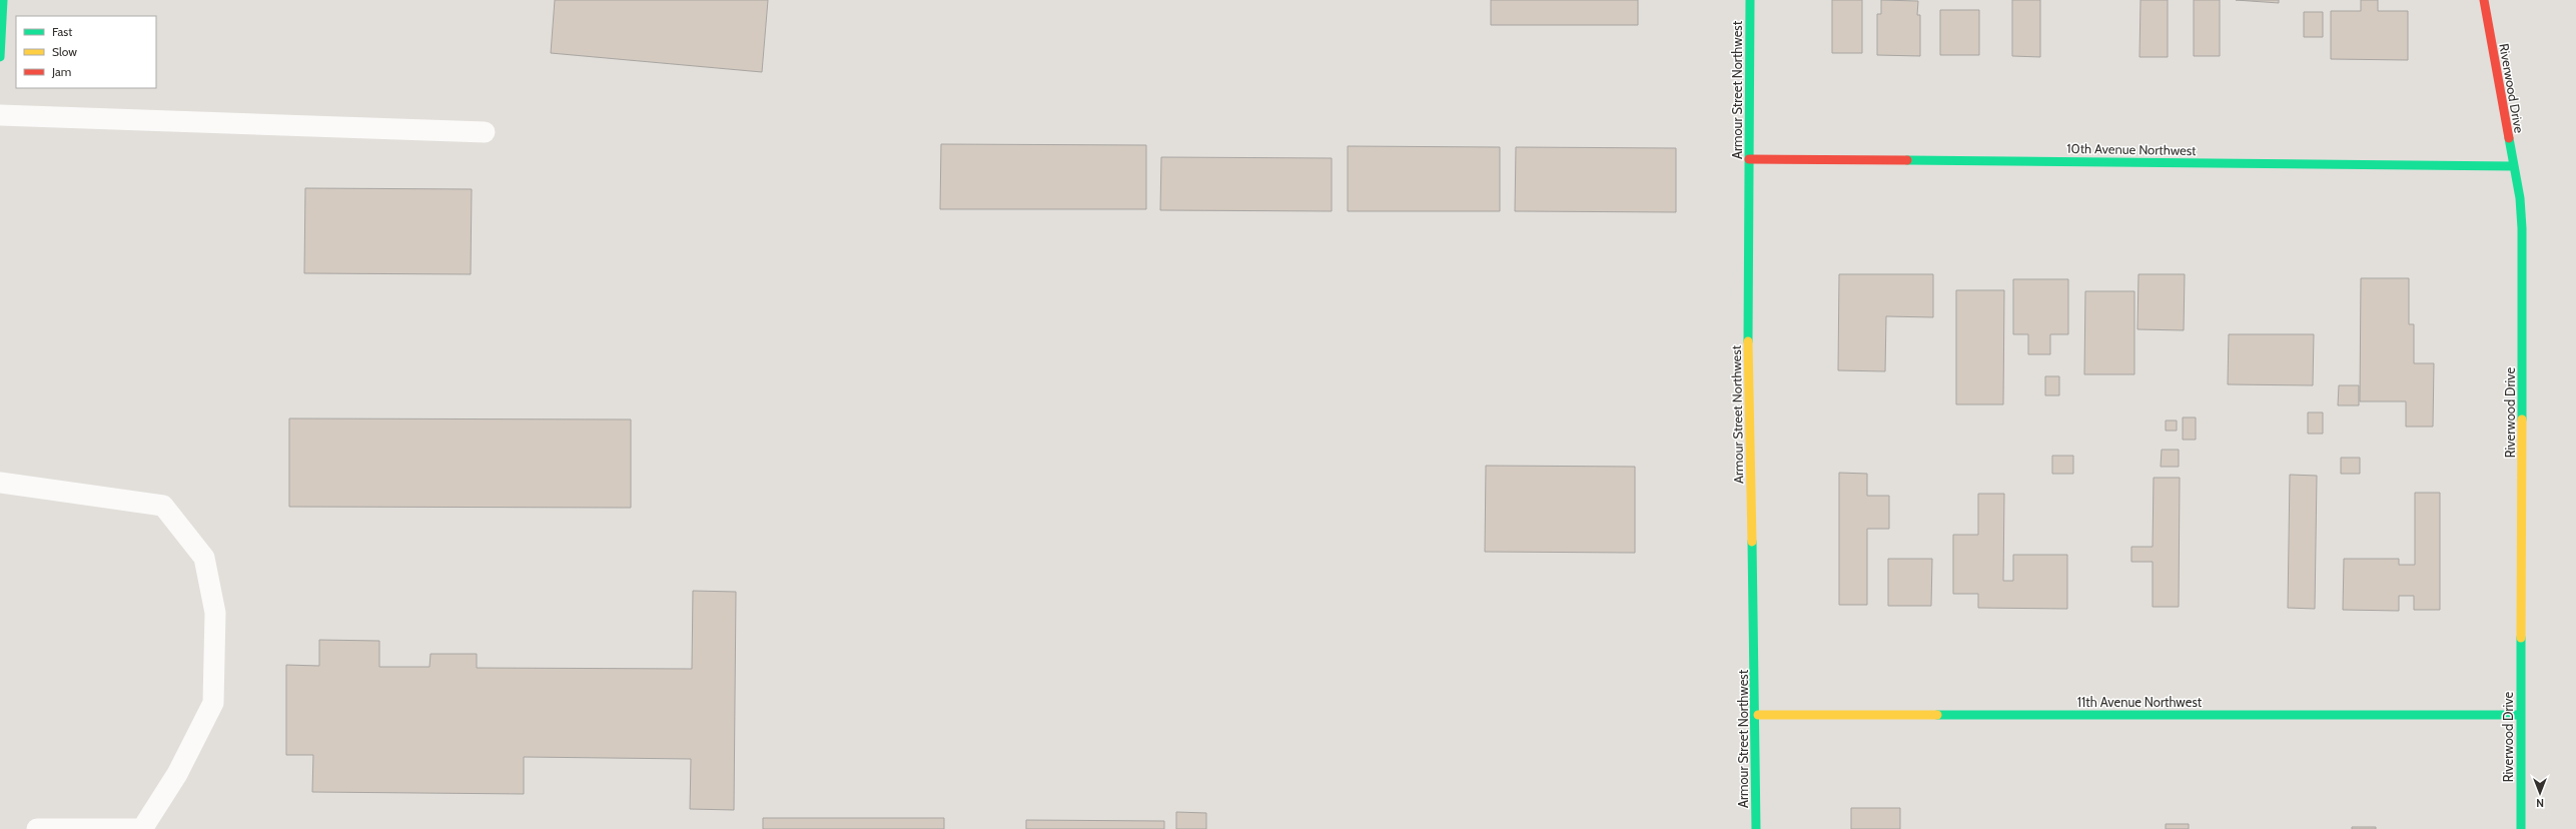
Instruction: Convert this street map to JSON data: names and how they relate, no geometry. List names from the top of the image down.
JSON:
{
  "streets": {
    "street": [
      "Riverwood Drive",
      "Armour Street Northwest",
      "10th Avenue Northwest",
      "11th Avenue Northwest"
    ]
  },
  "crossings": [
    ["Riverwood Drive", "10th Avenue Northwest"],
    ["Riverwood Drive", "11th Avenue Northwest"],
    ["Armour Street Northwest", "10th Avenue Northwest"],
    ["Armour Street Northwest", "11th Avenue Northwest"]
  ],
  "legend": ["Fast", "Slow", "Jam"],
  "north": "bottom"
}
